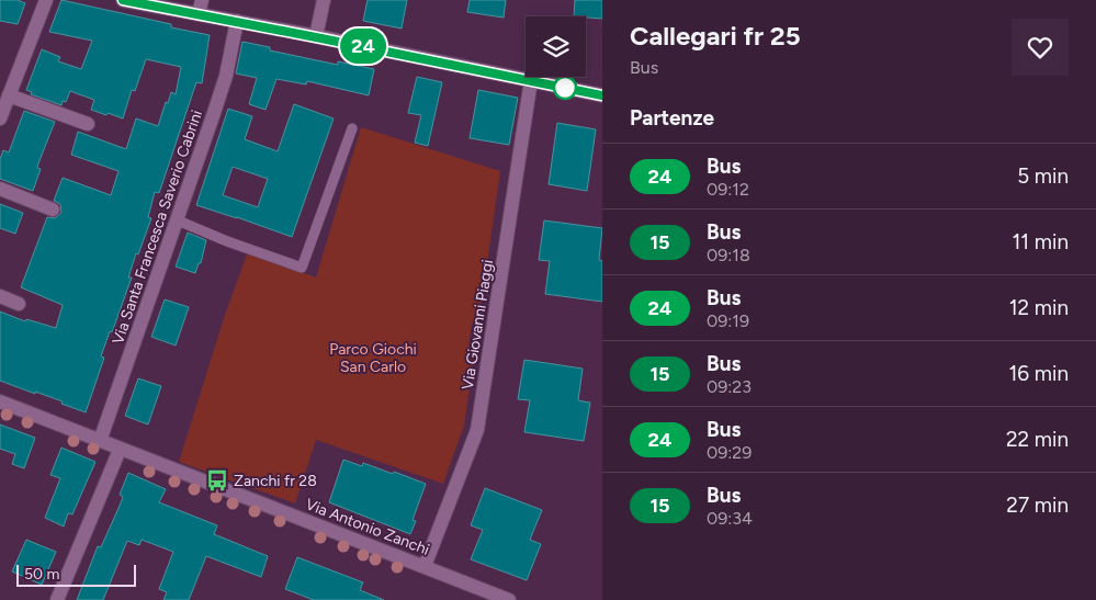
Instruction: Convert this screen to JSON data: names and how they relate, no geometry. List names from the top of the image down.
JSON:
{
  "streets": {
    "street": ["Via Santa Francesca Saverio Cabrini", "Via Giovanni Piaggi", "Via Antonio Zanchi"]
  },
  "crossings": [
    ["Via Santa Francesca Saverio Cabrini", "Via Antonio Zanchi"],
    ["Via Giovanni Piaggi", "Via Antonio Zanchi"]
  ],
  "parks": ["Parco Giochi San Carlo"],
  "places": {
    "bus stop": ["Zanchi fr 28"]
  },
  "lines": ["bus line 24"],
  "scale_bar": "50 m",
  "page": {
    "on_map": "24",
    "heading": [
      ["Callegari fr 25", "Bus"],
      "Partenze"
    ],
    "list": [
      {
        "mark": "24",
        "name": "Bus",
        "note": "09:12",
        "value": "5 min"
      },
      {
        "mark": "15",
        "name": "Bus",
        "note": "09:18",
        "value": "11 min"
      },
      {
        "mark": "24",
        "name": "Bus",
        "note": "09:19",
        "value": "12 min"
      },
      {
        "mark": "15",
        "name": "Bus",
        "note": "09:23",
        "value": "16 min"
      },
      {
        "mark": "24",
        "name": "Bus",
        "note": "09:29",
        "value": "22 min"
      },
      {
        "mark": "15",
        "name": "Bus",
        "note": "09:34",
        "value": "27 min"
      }
    ],
    "scale": "50 m"
  }
}
